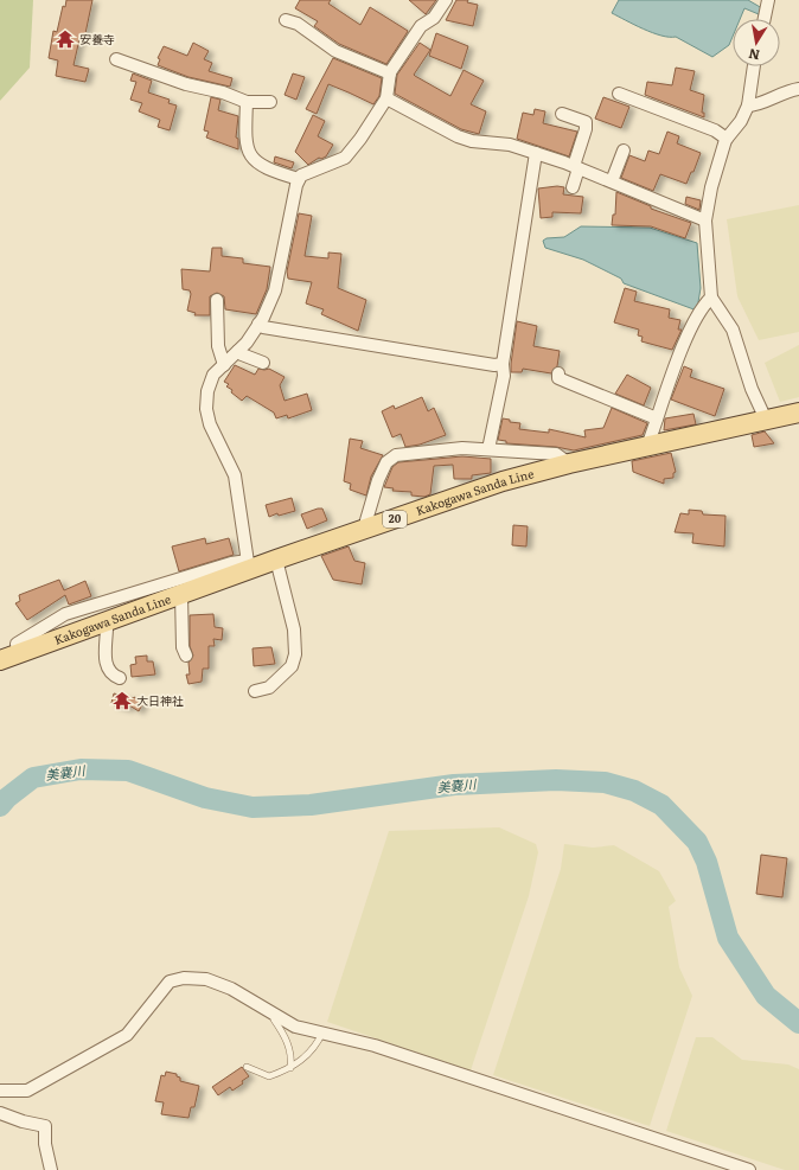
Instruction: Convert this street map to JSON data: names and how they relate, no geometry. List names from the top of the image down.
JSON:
{
  "streets": {
    "main road": ["Kakogawa Sanda Line", "20"]
  },
  "water": ["美嚢川"],
  "places": {
    "temple": ["安養寺", "大日神社"]
  },
  "north": "bottom"
}
